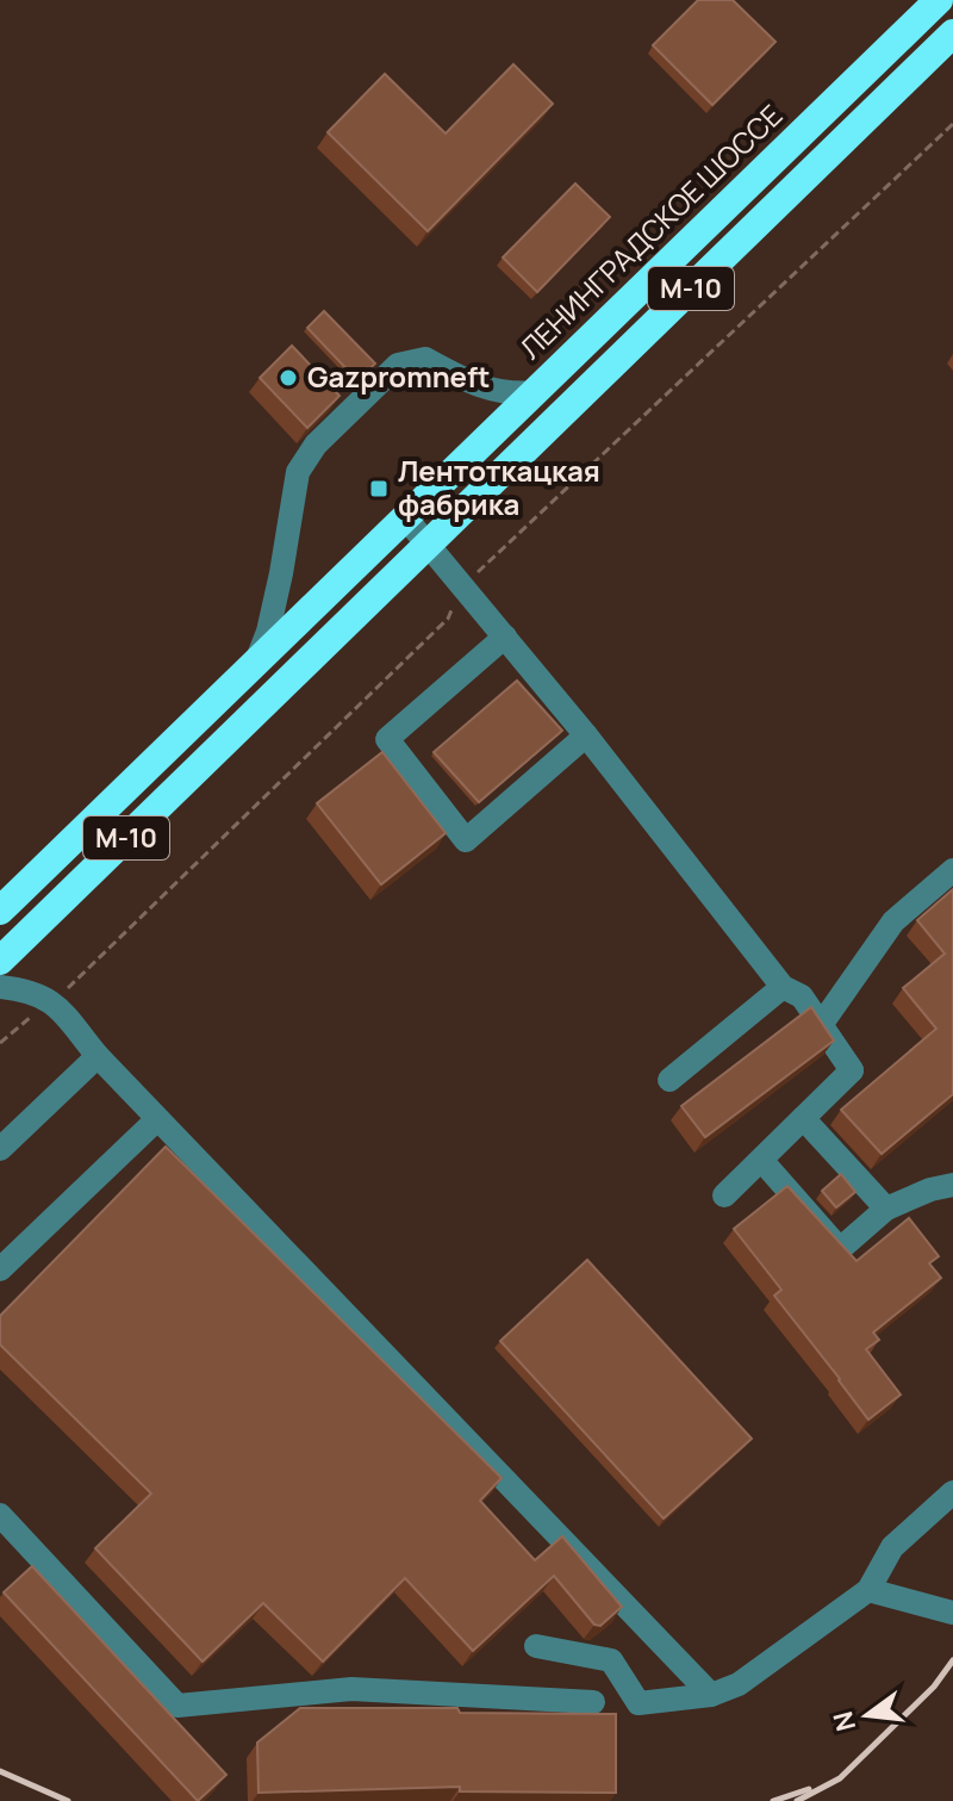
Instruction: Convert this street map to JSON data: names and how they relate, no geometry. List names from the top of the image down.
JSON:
{
  "streets": {
    "highway": ["ЛЕНИНГРАДСКОЕ ШОССЕ", "М-10"]
  },
  "places": {
    "other": ["Gazpromneft"],
    "transit": ["Лентоткацкая фабрика"]
  },
  "north": "left"
}
